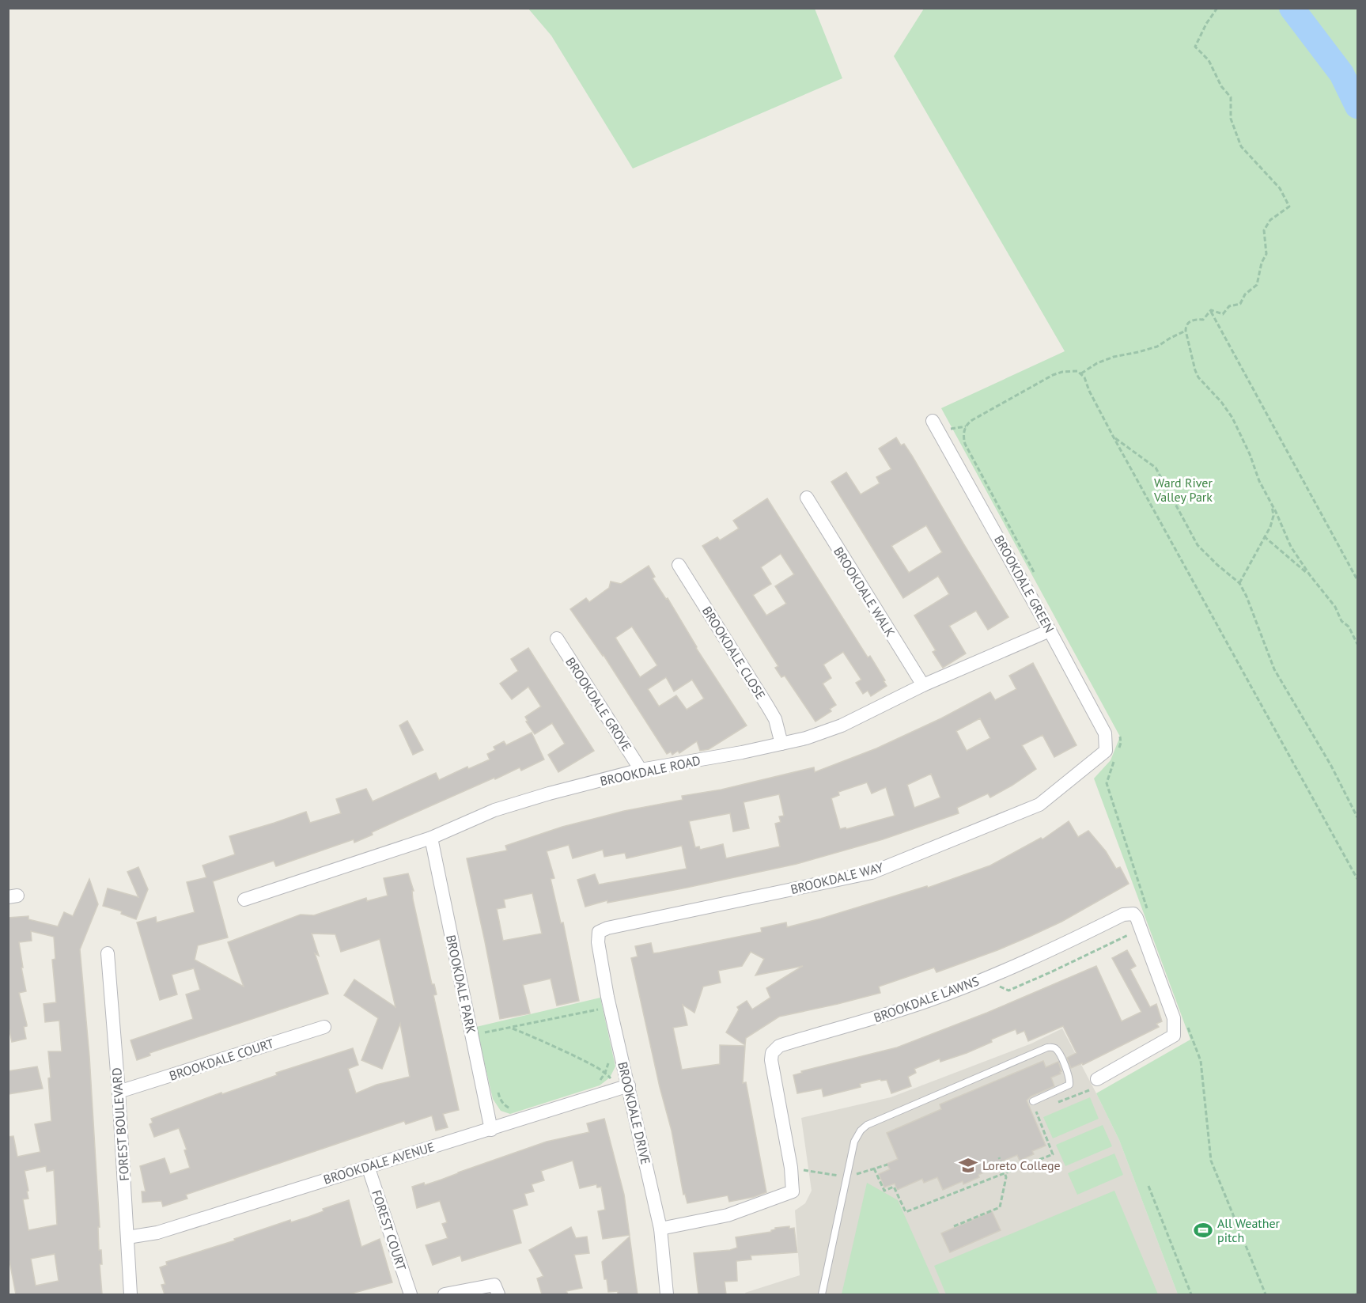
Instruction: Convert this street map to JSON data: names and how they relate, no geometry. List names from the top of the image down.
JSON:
{
  "streets": {
    "street": [
      "BROOKDALE GREEN",
      "BROOKDALE WALK",
      "BROOKDALE CLOSE",
      "BROOKDALE GROVE",
      "BROOKDALE ROAD",
      "BROOKDALE WAY",
      "BROOKDALE PARK",
      "BROOKDALE LAWNS",
      "BROOKDALE COURT",
      "BROOKDALE DRIVE",
      "FOREST BOULEVARD",
      "BROOKDALE AVENUE",
      "FOREST COURT"
    ]
  },
  "crossings": [
    ["BROOKDALE GREEN", "BROOKDALE ROAD"],
    ["BROOKDALE GREEN", "BROOKDALE WAY"],
    ["BROOKDALE WALK", "BROOKDALE ROAD"],
    ["BROOKDALE CLOSE", "BROOKDALE ROAD"],
    ["BROOKDALE GROVE", "BROOKDALE ROAD"],
    ["BROOKDALE ROAD", "BROOKDALE PARK"],
    ["BROOKDALE WAY", "BROOKDALE DRIVE"],
    ["BROOKDALE PARK", "BROOKDALE AVENUE"],
    ["BROOKDALE LAWNS", "BROOKDALE DRIVE"],
    ["BROOKDALE COURT", "FOREST BOULEVARD"],
    ["BROOKDALE DRIVE", "BROOKDALE AVENUE"],
    ["FOREST BOULEVARD", "BROOKDALE AVENUE"],
    ["BROOKDALE AVENUE", "FOREST COURT"]
  ],
  "parks": ["Ward River Valley Park"],
  "places": {
    "school or university": ["Loreto College"],
    "sports": ["All Weather pitch"]
  }
}
